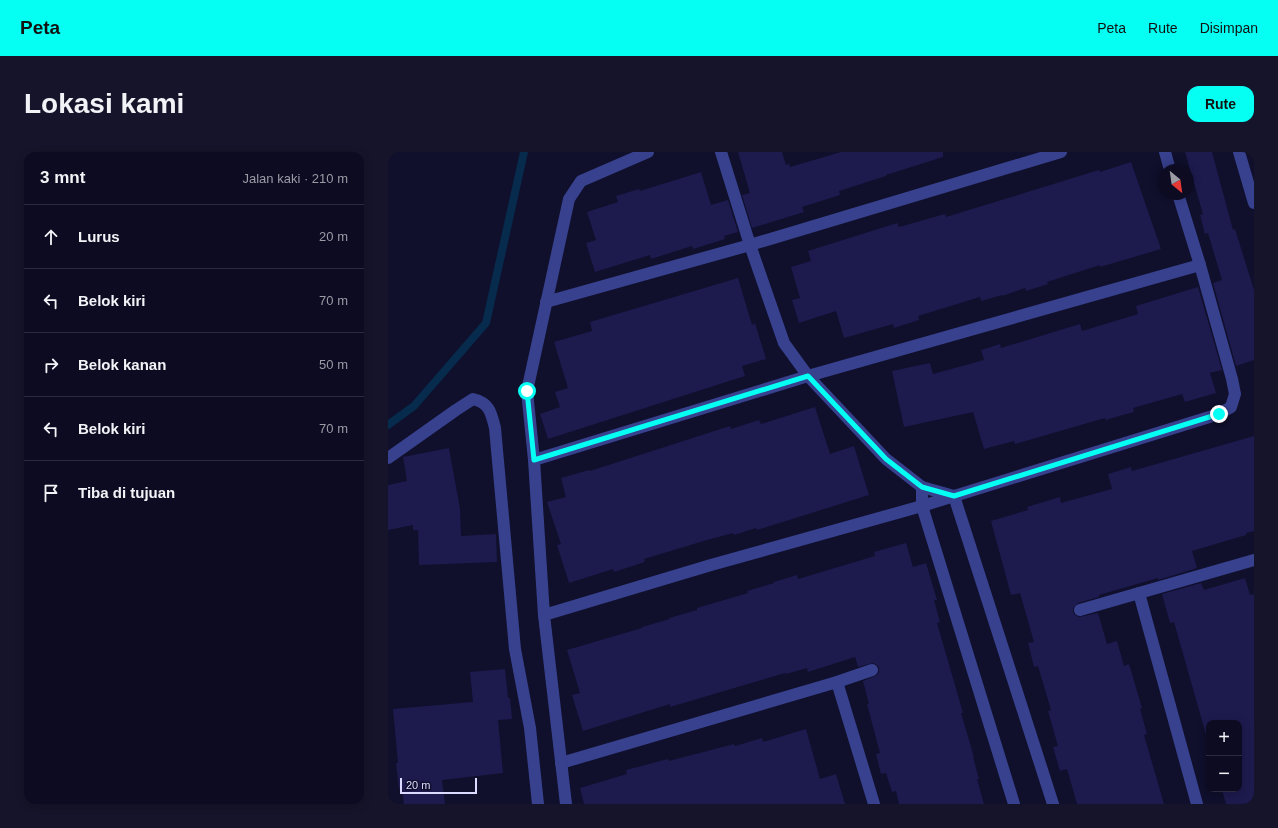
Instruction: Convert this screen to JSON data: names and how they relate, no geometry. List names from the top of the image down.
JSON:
{
  "scale_bar": "20 m",
  "north": "bottom right",
  "page": {
    "header": "Peta",
    "nav": ["Peta", "Rute", "Disimpan"],
    "buttons": "Rute",
    "title": "Lokasi kami",
    "heading": ["3 mnt", "Jalan kaki · 210 m"],
    "list": [
      ["Lurus", "20 m"],
      ["Belok kiri", "70 m"],
      ["Belok kanan", "50 m"],
      ["Belok kiri", "70 m"],
      "Tiba di tujuan"
    ],
    "map_buttons": ["+", "−"],
    "scale": "20 m"
  }
}
